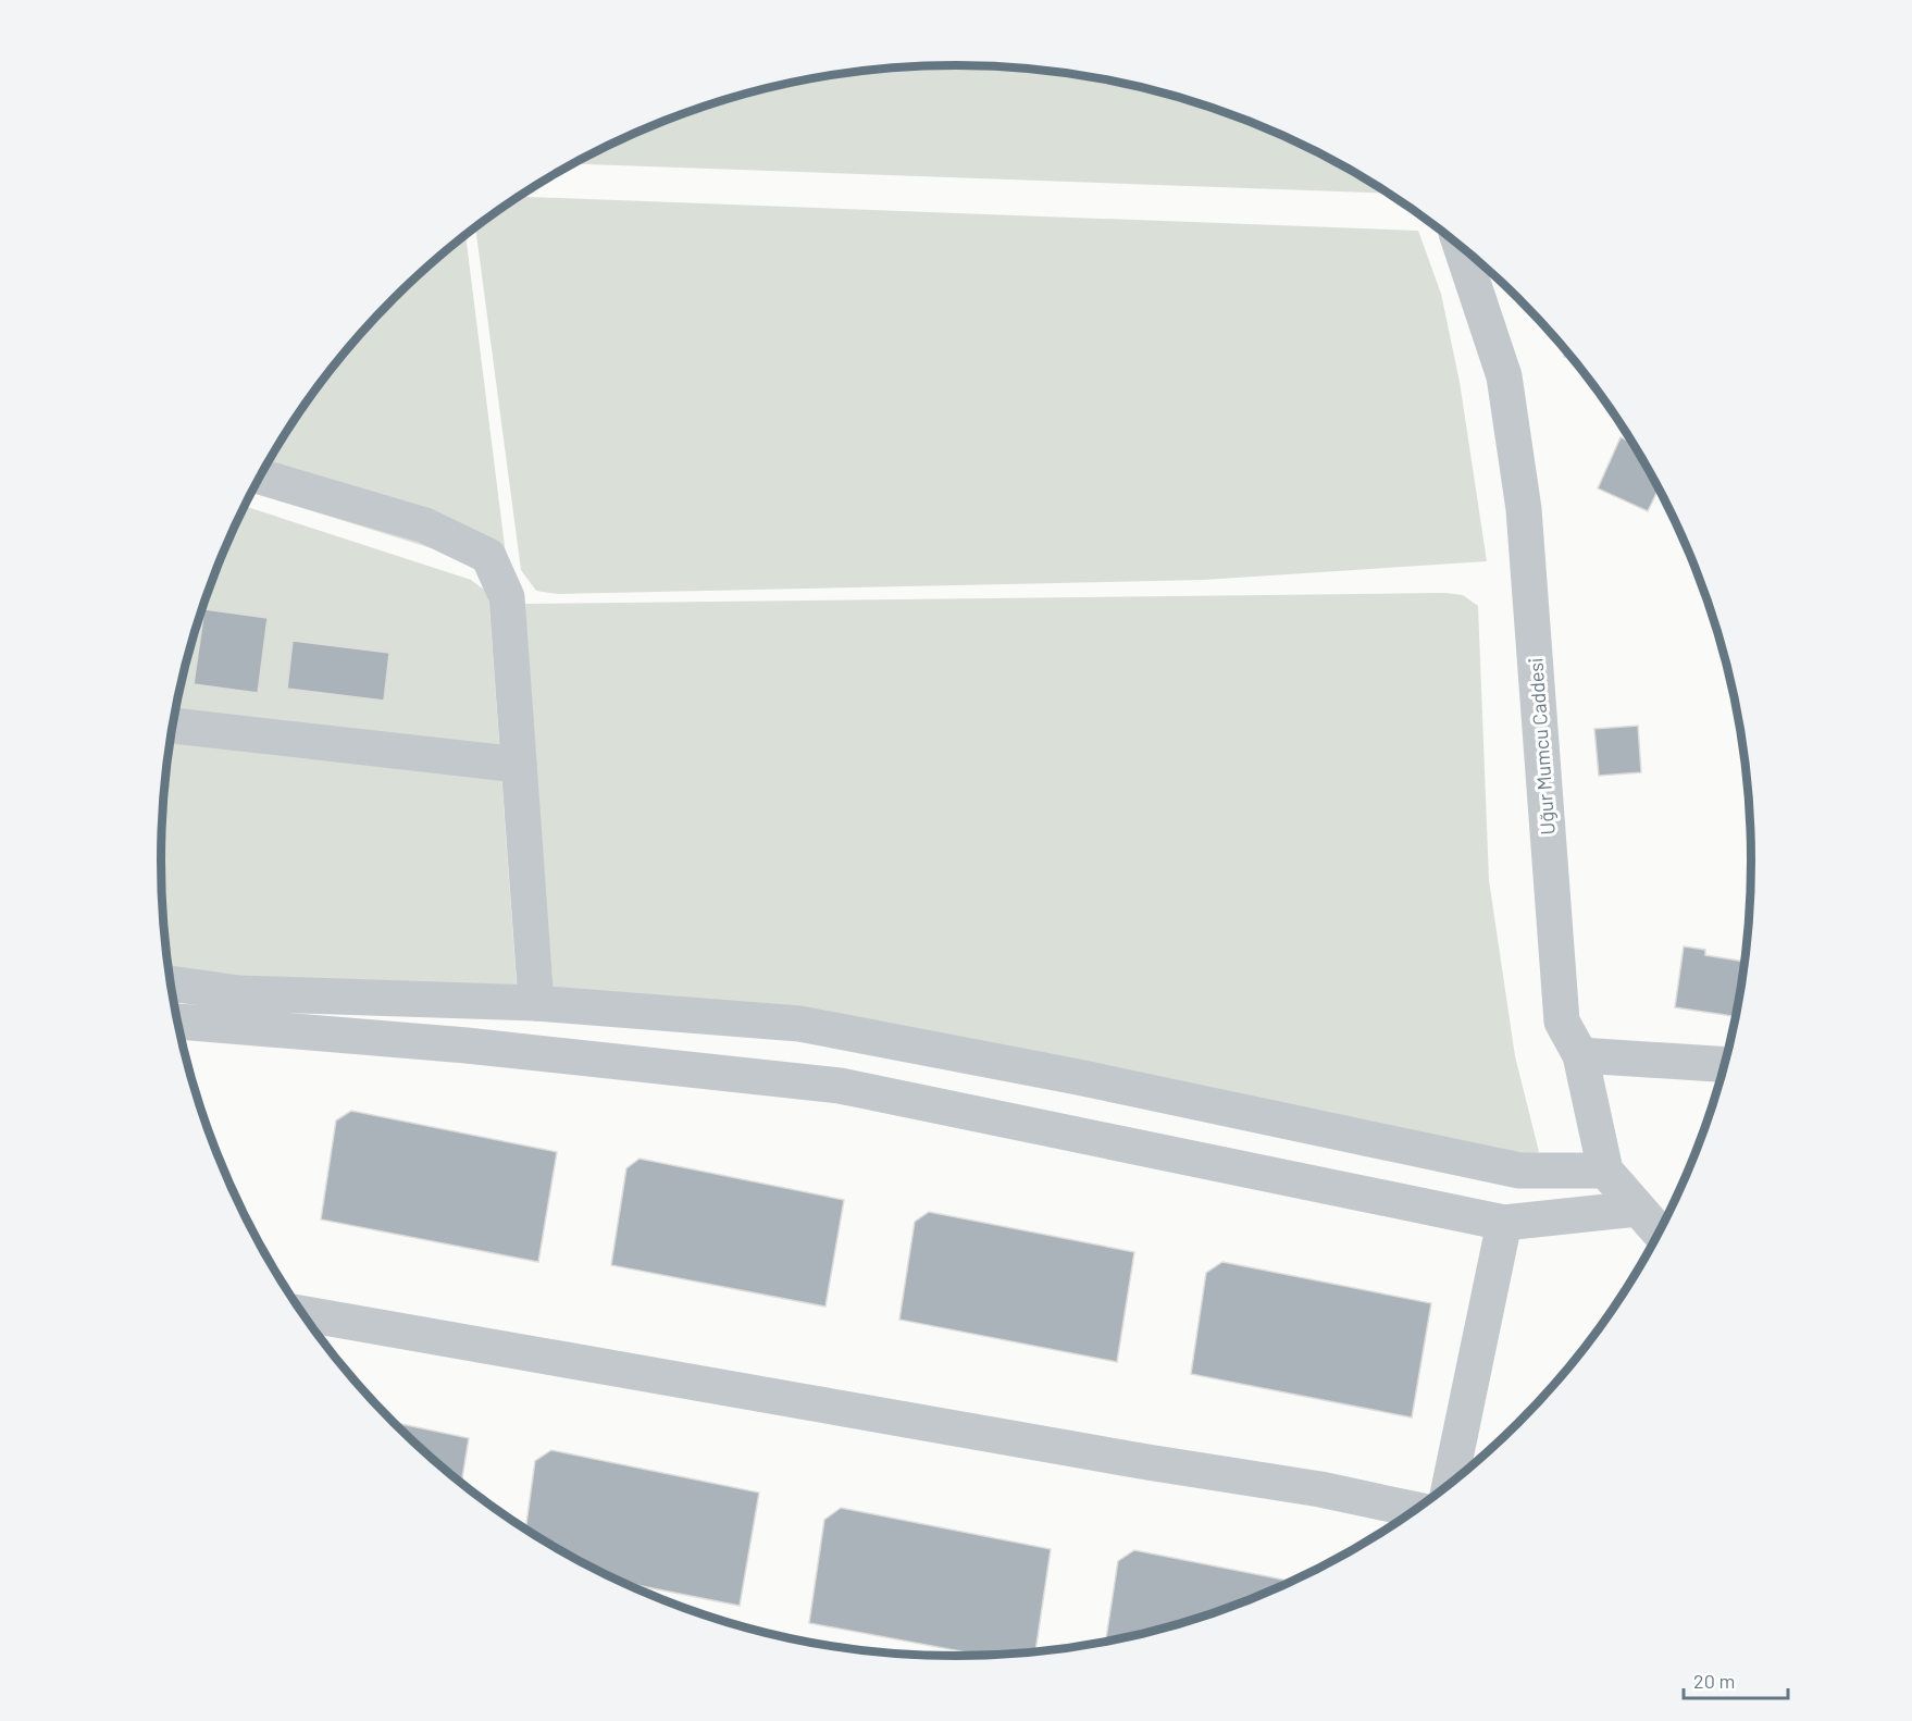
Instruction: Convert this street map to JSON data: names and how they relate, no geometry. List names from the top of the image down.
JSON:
{
  "streets": {
    "street": ["Uğur Mumcu Caddesi"]
  },
  "scale_bar": "20 m"
}
